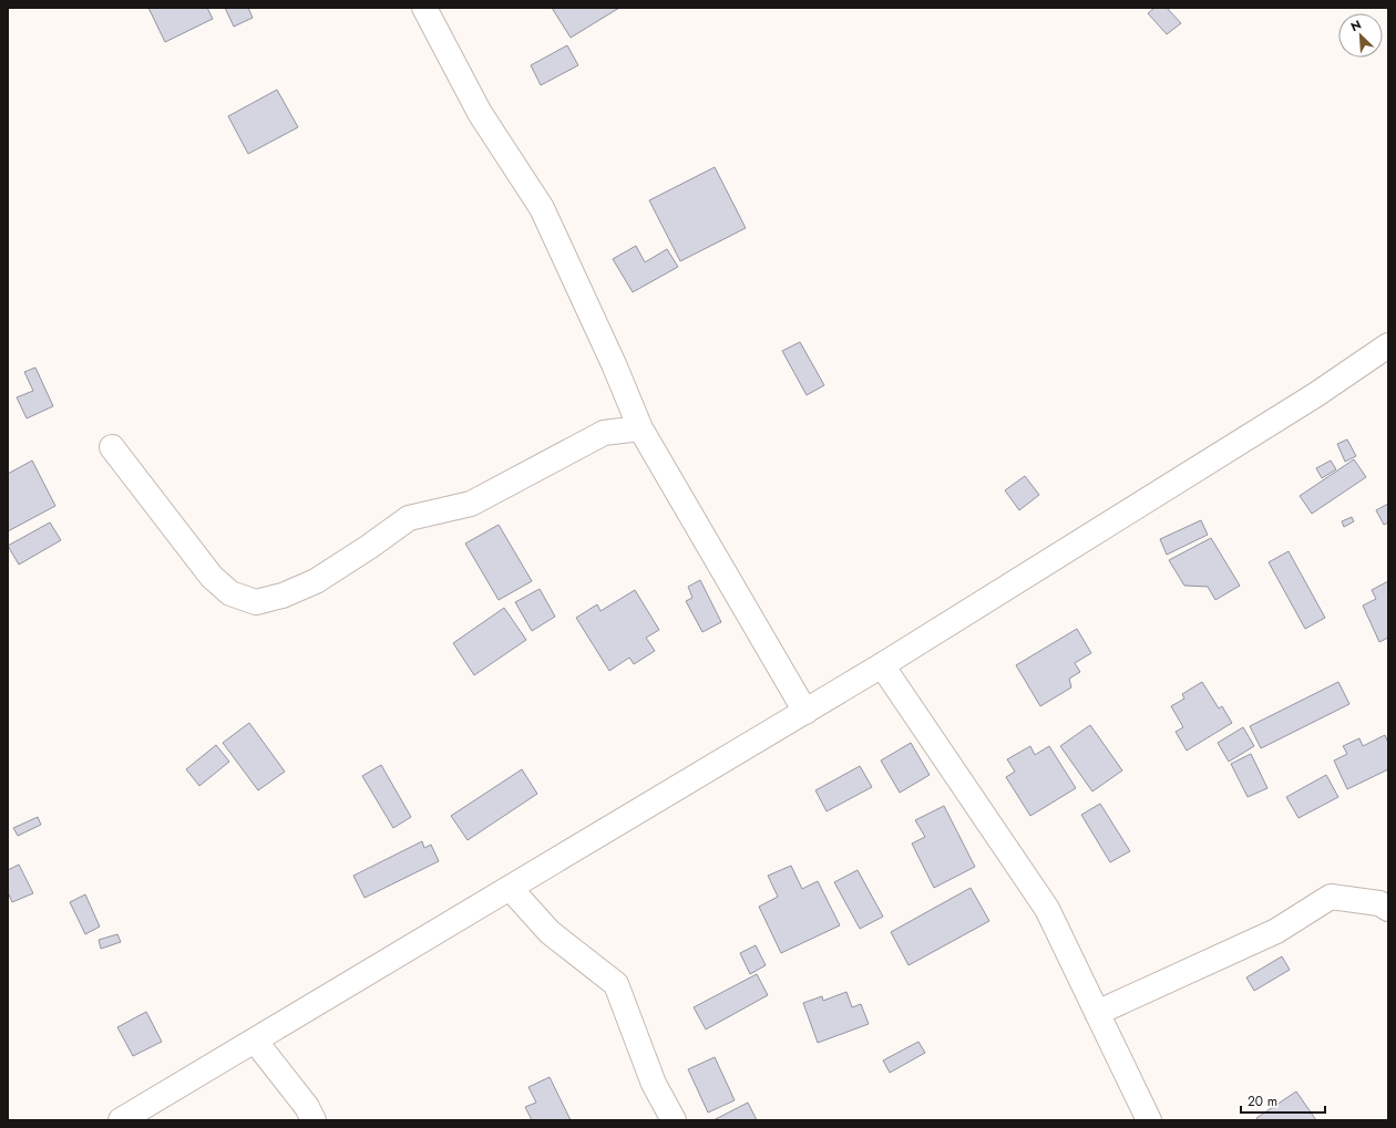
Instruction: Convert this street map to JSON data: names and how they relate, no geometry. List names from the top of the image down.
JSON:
{
  "scale_bar": "20 m",
  "north": "top left"
}
